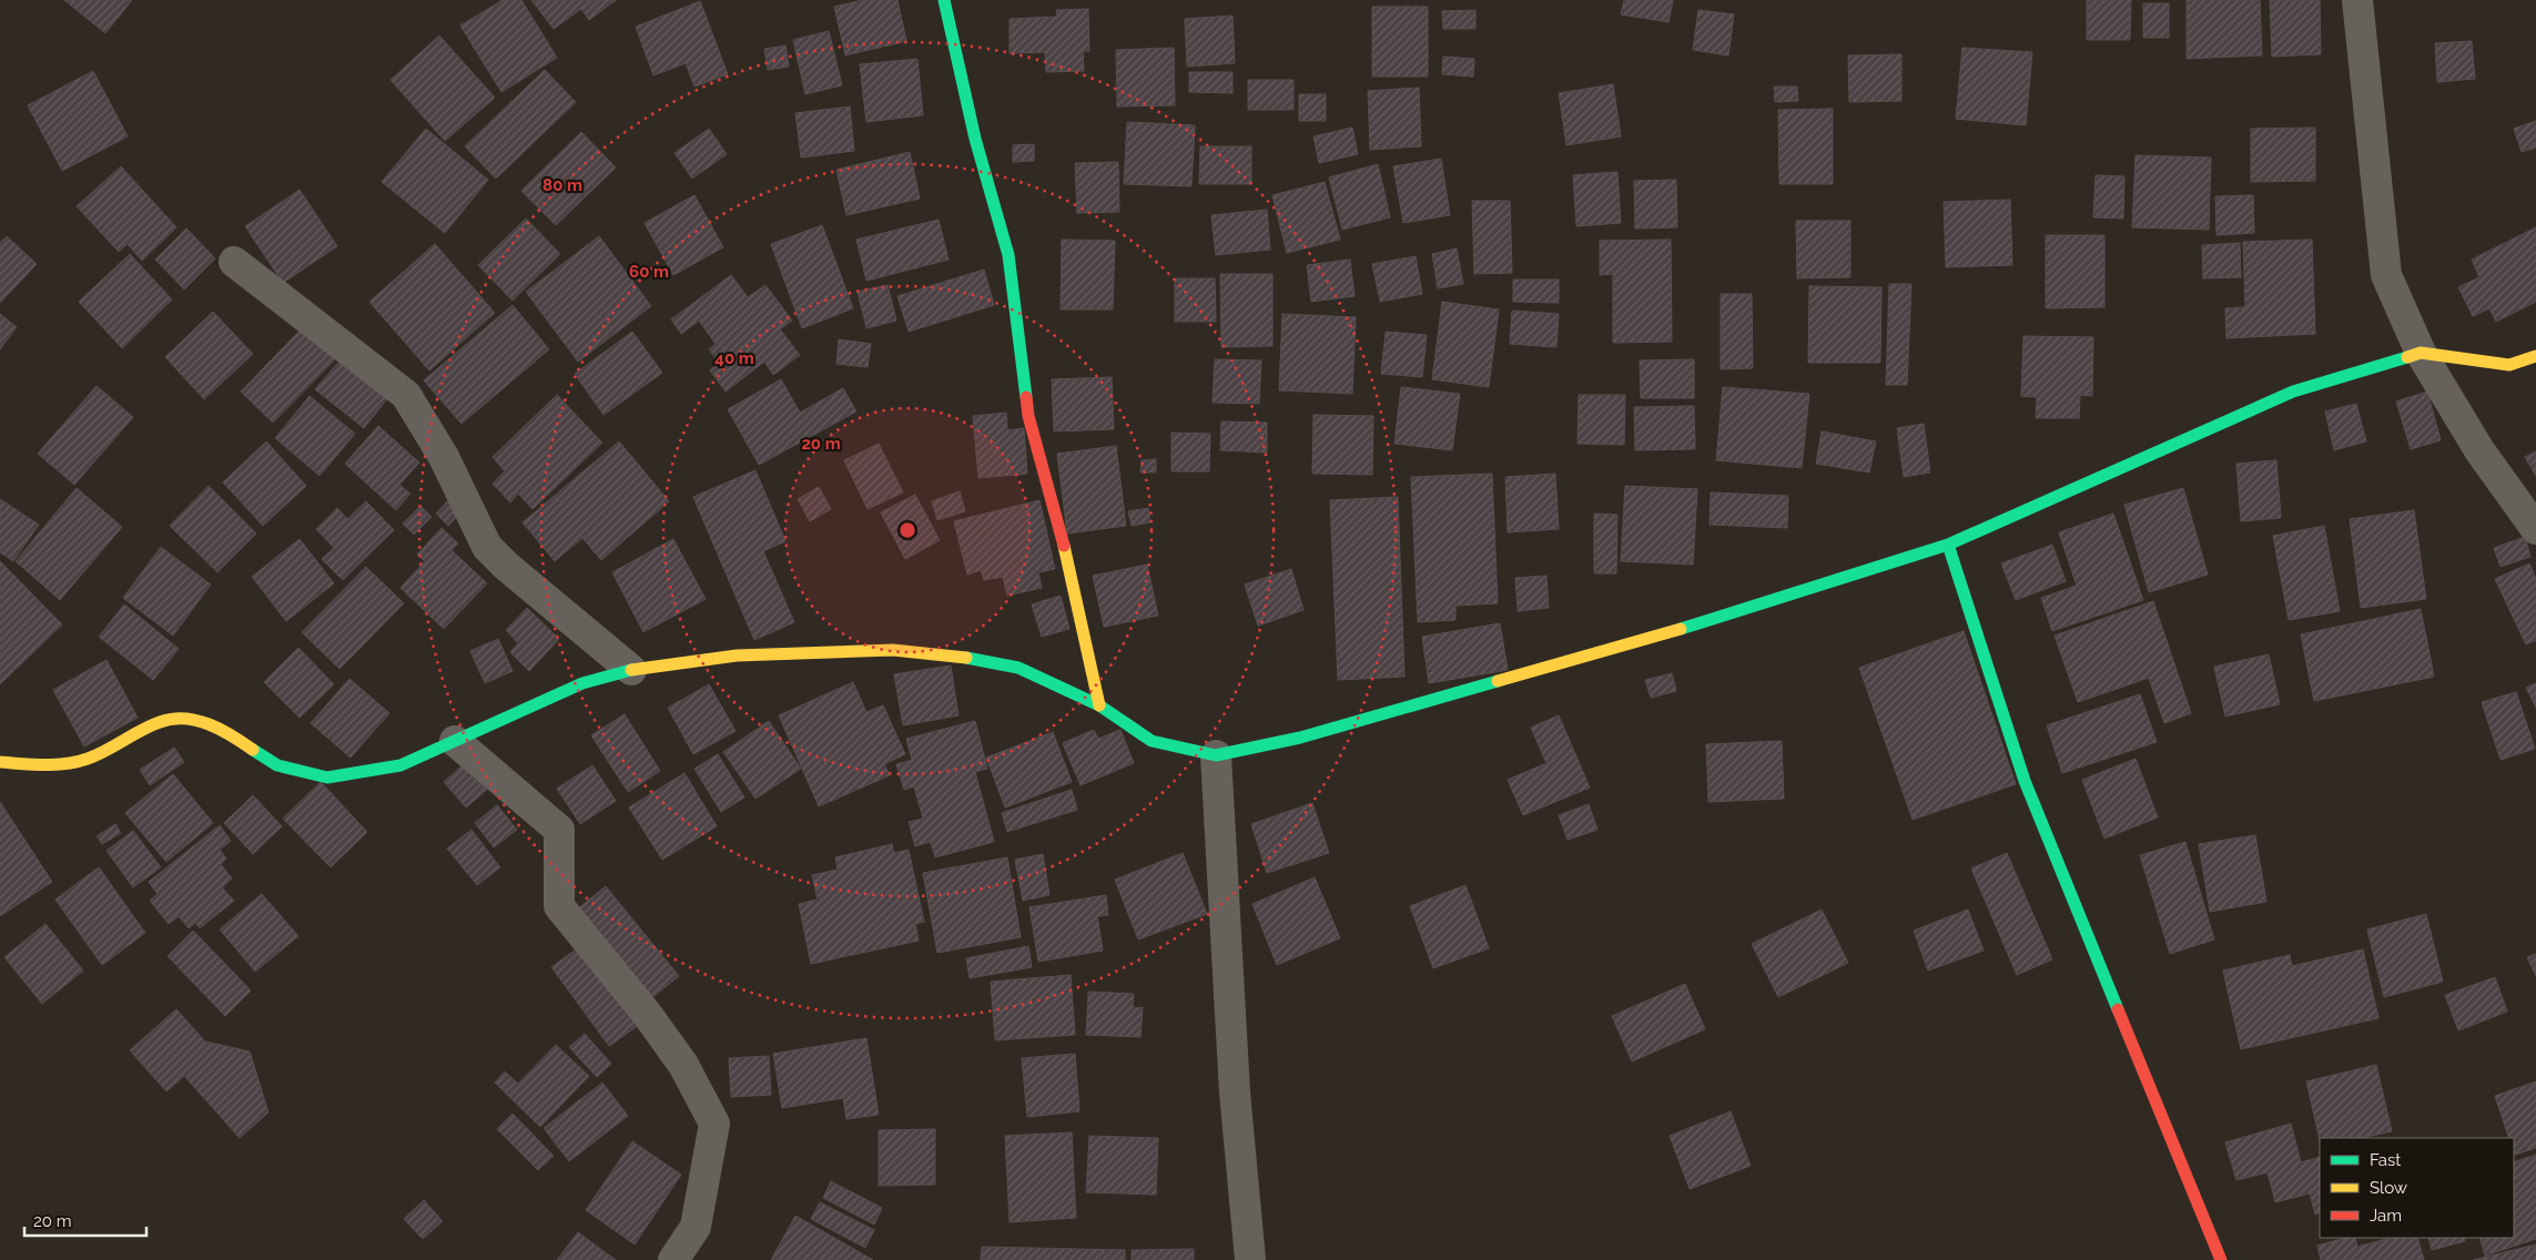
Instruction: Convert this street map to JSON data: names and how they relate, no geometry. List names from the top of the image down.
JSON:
{
  "legend": ["Fast", "Slow", "Jam"],
  "scale_bar": "20 m",
  "rings": [
    "80 m",
    "60 m",
    "40 m",
    "20 m"
  ]
}
